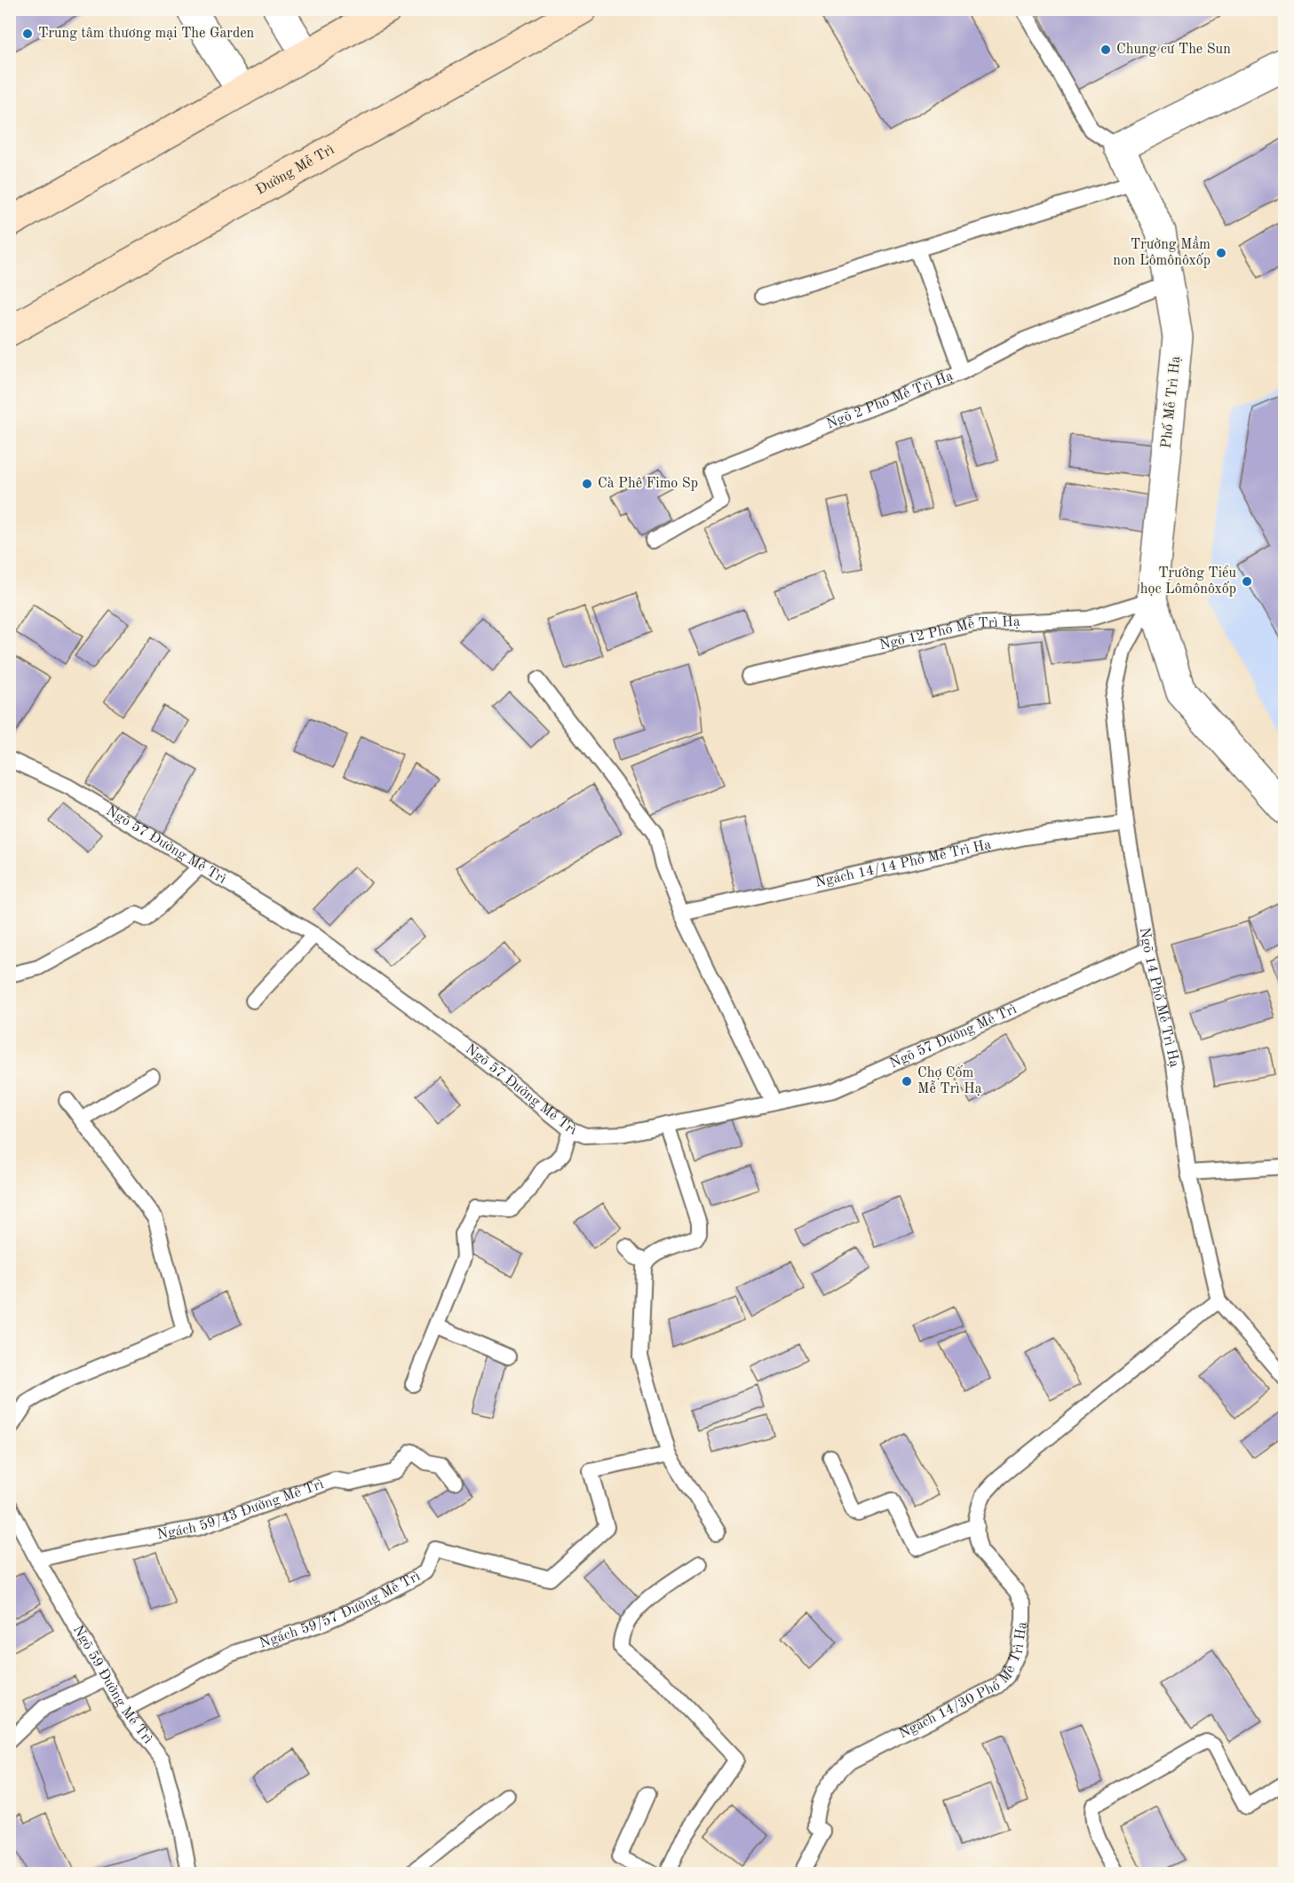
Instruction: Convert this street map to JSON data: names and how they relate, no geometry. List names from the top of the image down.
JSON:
{
  "streets": {
    "main road": ["Đường Mễ Trì"],
    "street": ["Phố Mễ Trì Hạ"],
    "lane": [
      "Ngõ 2 Phố Mễ Trì Hạ",
      "Ngõ 12 Phố Mễ Trì Hạ",
      "Ngõ 57 Đường Mễ Trì",
      "Ngách 14/14 Phố Mễ Trì Hạ",
      "Ngõ 14 Phố Mễ Trì Hạ",
      "Ngách 59/43 Đường Mễ Trì",
      "Ngách 59/57 Đường Mễ Trì",
      "Ngách 14/30 Phố Mễ Trì Hạ",
      "Ngõ 59 Đường Mễ Trì"
    ]
  },
  "crossings": [
    ["Ngõ 2 Phố Mễ Trì Hạ", "Phố Mễ Trì Hạ"],
    ["Phố Mễ Trì Hạ", "Ngõ 12 Phố Mễ Trì Hạ"],
    ["Phố Mễ Trì Hạ", "Ngõ 14 Phố Mễ Trì Hạ"],
    ["Ngõ 12 Phố Mễ Trì Hạ", "Ngõ 14 Phố Mễ Trì Hạ"],
    ["Ngõ 57 Đường Mễ Trì", "Ngõ 14 Phố Mễ Trì Hạ"],
    ["Ngách 14/14 Phố Mễ Trì Hạ", "Ngõ 14 Phố Mễ Trì Hạ"],
    ["Ngõ 14 Phố Mễ Trì Hạ", "Ngách 14/30 Phố Mễ Trì Hạ"],
    ["Ngách 59/43 Đường Mễ Trì", "Ngõ 59 Đường Mễ Trì"],
    ["Ngách 59/57 Đường Mễ Trì", "Ngõ 59 Đường Mễ Trì"]
  ],
  "places": [
    "Trung tâm thương mại The Garden",
    "Chung cư The Sun",
    "Trường Mầm non Lômônôxốp",
    "Cà Phê Fimo Sp",
    "Trường Tiểu học Lômônôxốp",
    "Chợ Cốm Mễ Trì Hạ"
  ]
}
